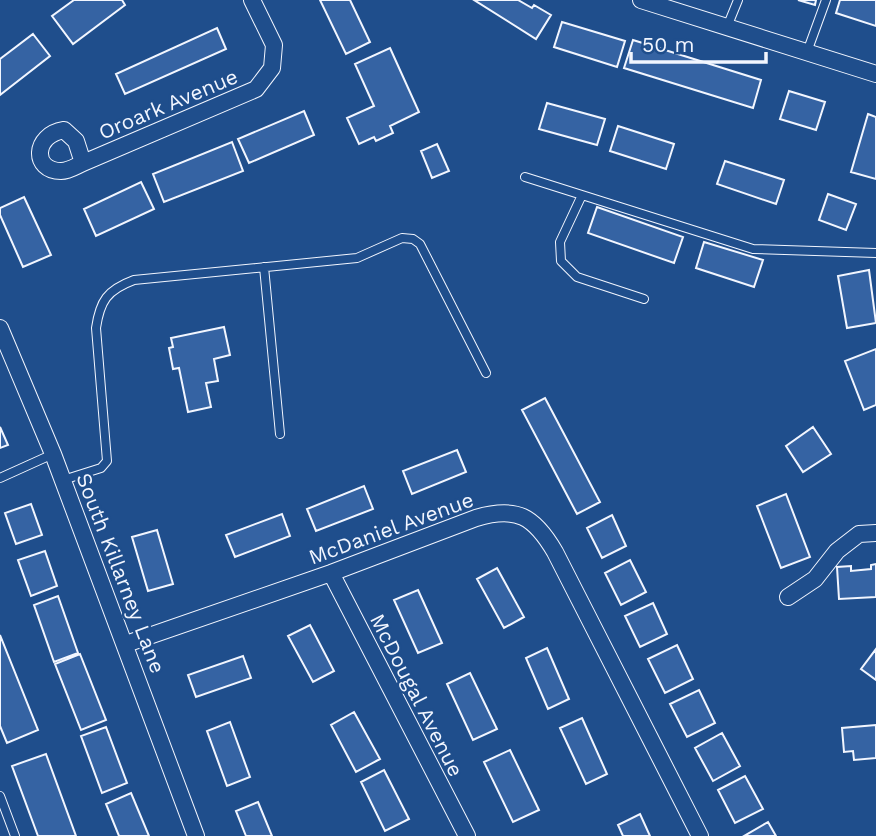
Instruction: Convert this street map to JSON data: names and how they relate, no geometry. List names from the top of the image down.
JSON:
{
  "streets": {
    "street": [
      "Oroark Avenue",
      "McDaniel Avenue",
      "South Killarney Lane",
      "McDougal Avenue"
    ]
  },
  "crossings": [
    ["McDaniel Avenue", "South Killarney Lane"],
    ["McDaniel Avenue", "McDougal Avenue"]
  ],
  "scale_bar": "50 m"
}
